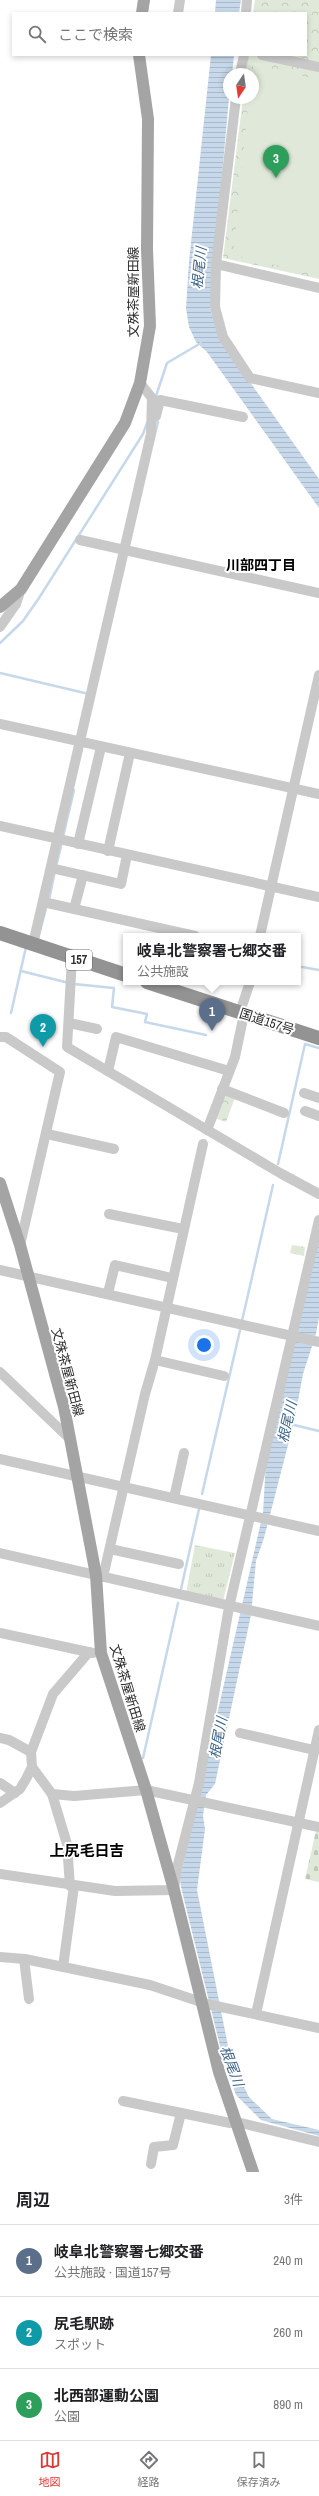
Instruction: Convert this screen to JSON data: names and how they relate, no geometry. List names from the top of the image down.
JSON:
{
  "streets": {
    "highway": ["157", "国道157号"],
    "main road": ["文殊茶屋新田線"]
  },
  "districts": ["川部四丁目", "上尻毛日吉"],
  "water": ["根尾川"],
  "north": "bottom",
  "page": {
    "search": "ここで検索",
    "pins": ["3", "1", "2"],
    "popup": ["岐阜北警察署七郷交番", "公共施設"],
    "heading": ["周辺", "3件"],
    "list": [
      {
        "mark": "1",
        "name": "岐阜北警察署七郷交番",
        "note": "公共施設 · 国道157号",
        "value": "240 m"
      },
      {
        "mark": "2",
        "name": "尻毛駅跡",
        "note": "スポット",
        "value": "260 m"
      },
      {
        "mark": "3",
        "name": "北西部運動公園",
        "note": "公園",
        "value": "890 m"
      }
    ],
    "nav": ["地図", "経路", "保存済み"]
  }
}
